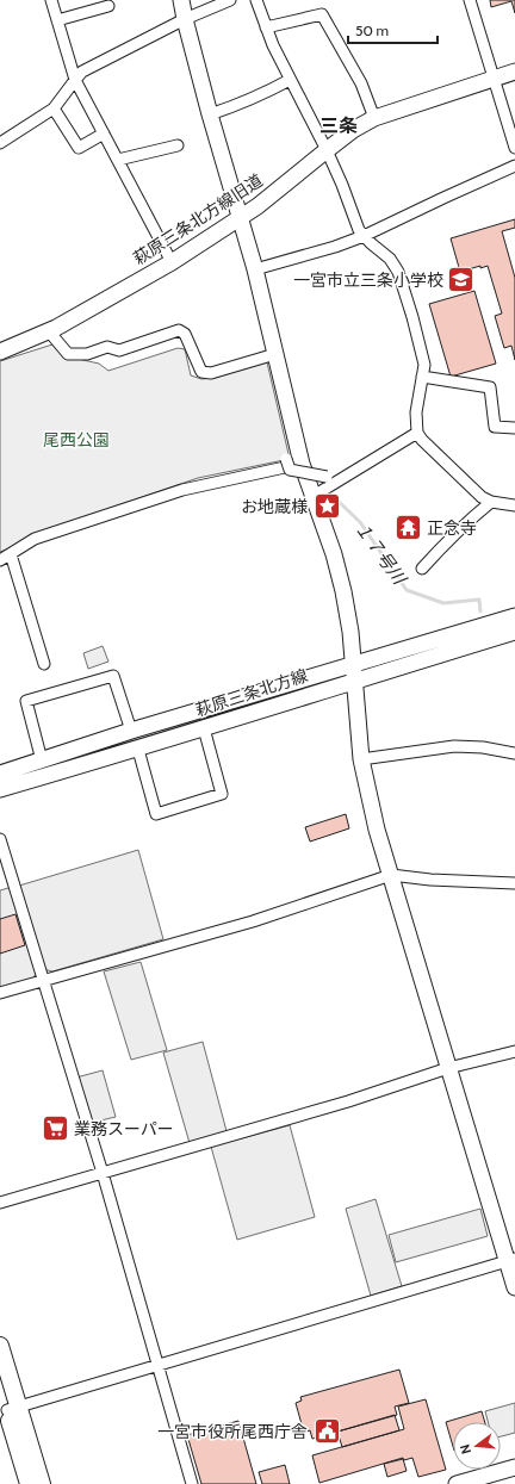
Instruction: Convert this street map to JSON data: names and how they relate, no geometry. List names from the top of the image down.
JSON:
{
  "streets": {
    "street": ["萩原三条北方線旧道", "萩原三条北方線"]
  },
  "districts": ["三条"],
  "water": ["１７号川"],
  "parks": ["尾西公園"],
  "places": {
    "school or university": ["一宮市立三条小学校"],
    "place": ["お地蔵様"],
    "temple": ["正念寺"],
    "supermarket": ["業務スーパー"],
    "public building": ["一宮市役所尾西庁舎"]
  },
  "scale_bar": "50 m",
  "north": "left"
}
